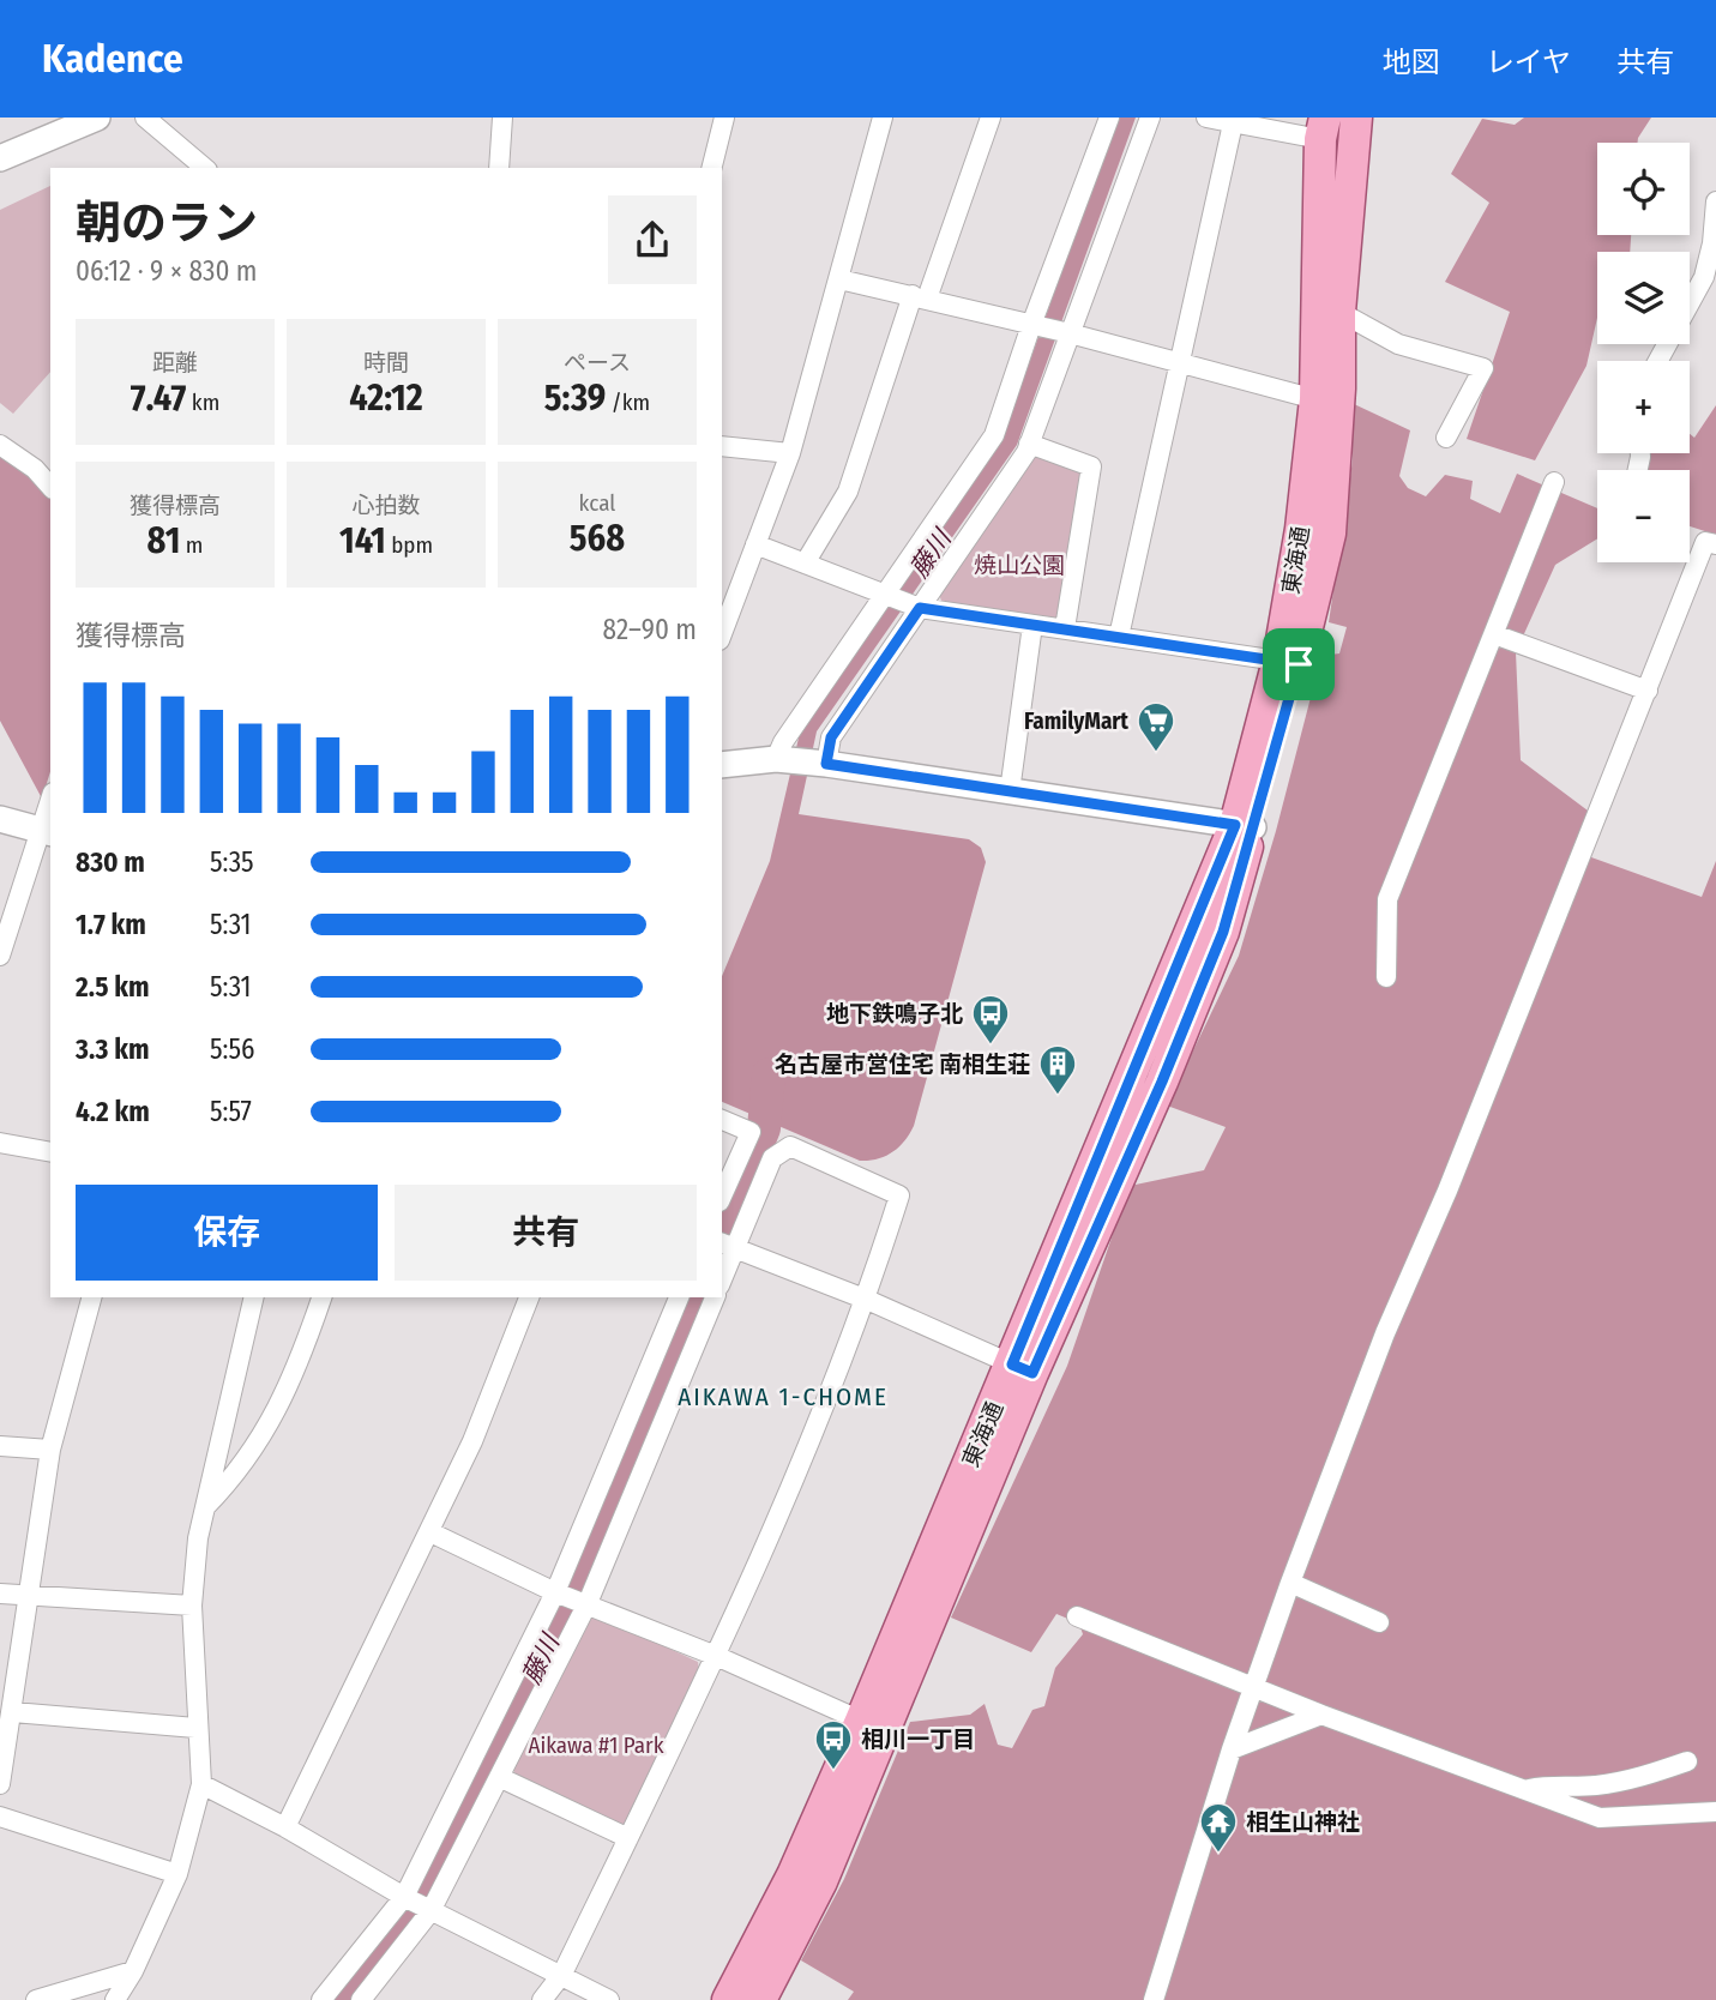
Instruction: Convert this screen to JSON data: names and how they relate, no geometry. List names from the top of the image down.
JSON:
{
  "streets": {
    "main road": ["東海通"]
  },
  "districts": ["AIKAWA 1-CHOME"],
  "water": ["藤川"],
  "parks": ["焼山公園", "Aikawa #1 Park"],
  "places": {
    "supermarket": ["FamilyMart"],
    "bus stop": ["地下鉄鳴子北", "相川一丁目"],
    "building": ["名古屋市営住宅 南相生荘"],
    "temple": ["相生山神社"]
  },
  "page": {
    "header": "Kadence",
    "nav": ["地図", "レイヤ", "共有"],
    "map_buttons": ["+", "−"],
    "heading": ["朝のラン", "06:12 · 9 × 830 m"],
    "stats": [
      ["距離", "7.47 km"],
      ["時間", "42:12"],
      ["ペース", "5:39 /km"],
      ["獲得標高", "81 m"],
      ["心拍数", "141 bpm"],
      ["kcal", "568"]
    ],
    "chart": ["獲得標高", "82–90 m"],
    "list": [
      {
        "name": "830 m",
        "note": "5:35"
      },
      {
        "name": "1.7 km",
        "note": "5:31"
      },
      {
        "name": "2.5 km",
        "note": "5:31"
      },
      {
        "name": "3.3 km",
        "note": "5:56"
      },
      {
        "name": "4.2 km",
        "note": "5:57"
      }
    ],
    "buttons": ["保存", "共有"]
  }
}
